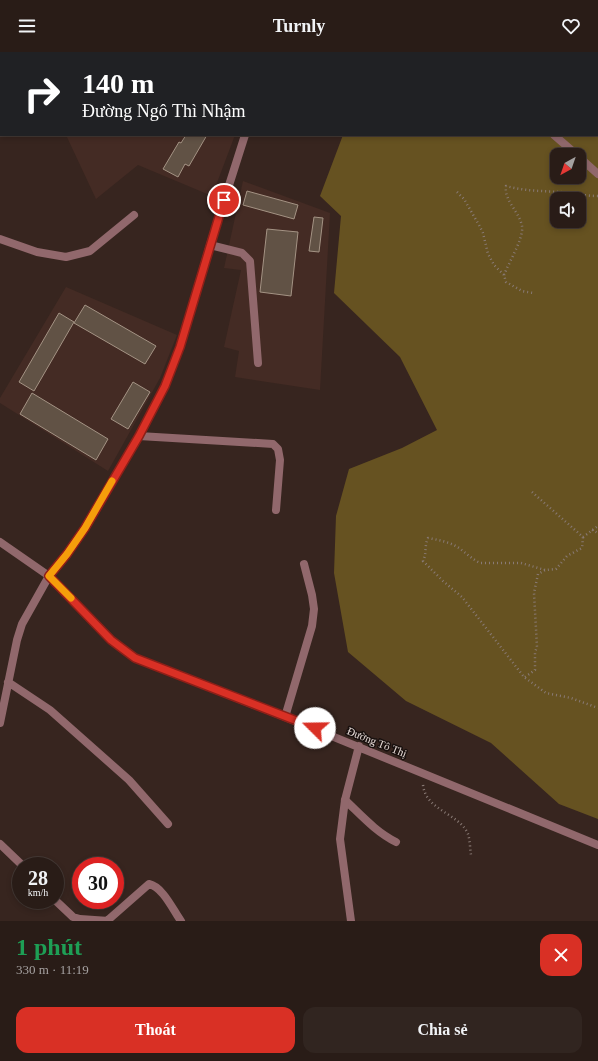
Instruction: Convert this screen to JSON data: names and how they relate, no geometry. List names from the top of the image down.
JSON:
{
  "streets": {
    "street": ["Đường Tô Thị"]
  },
  "north": "bottom left",
  "page": {
    "header": "Turnly",
    "turn": ["140 m", "Đường Ngô Thì Nhậm"],
    "speed": "28 km/h",
    "limit": "30",
    "heading": ["1 phút", "330 m · 11:19"],
    "buttons": ["Thoát", "Chia sẻ"]
  }
}
